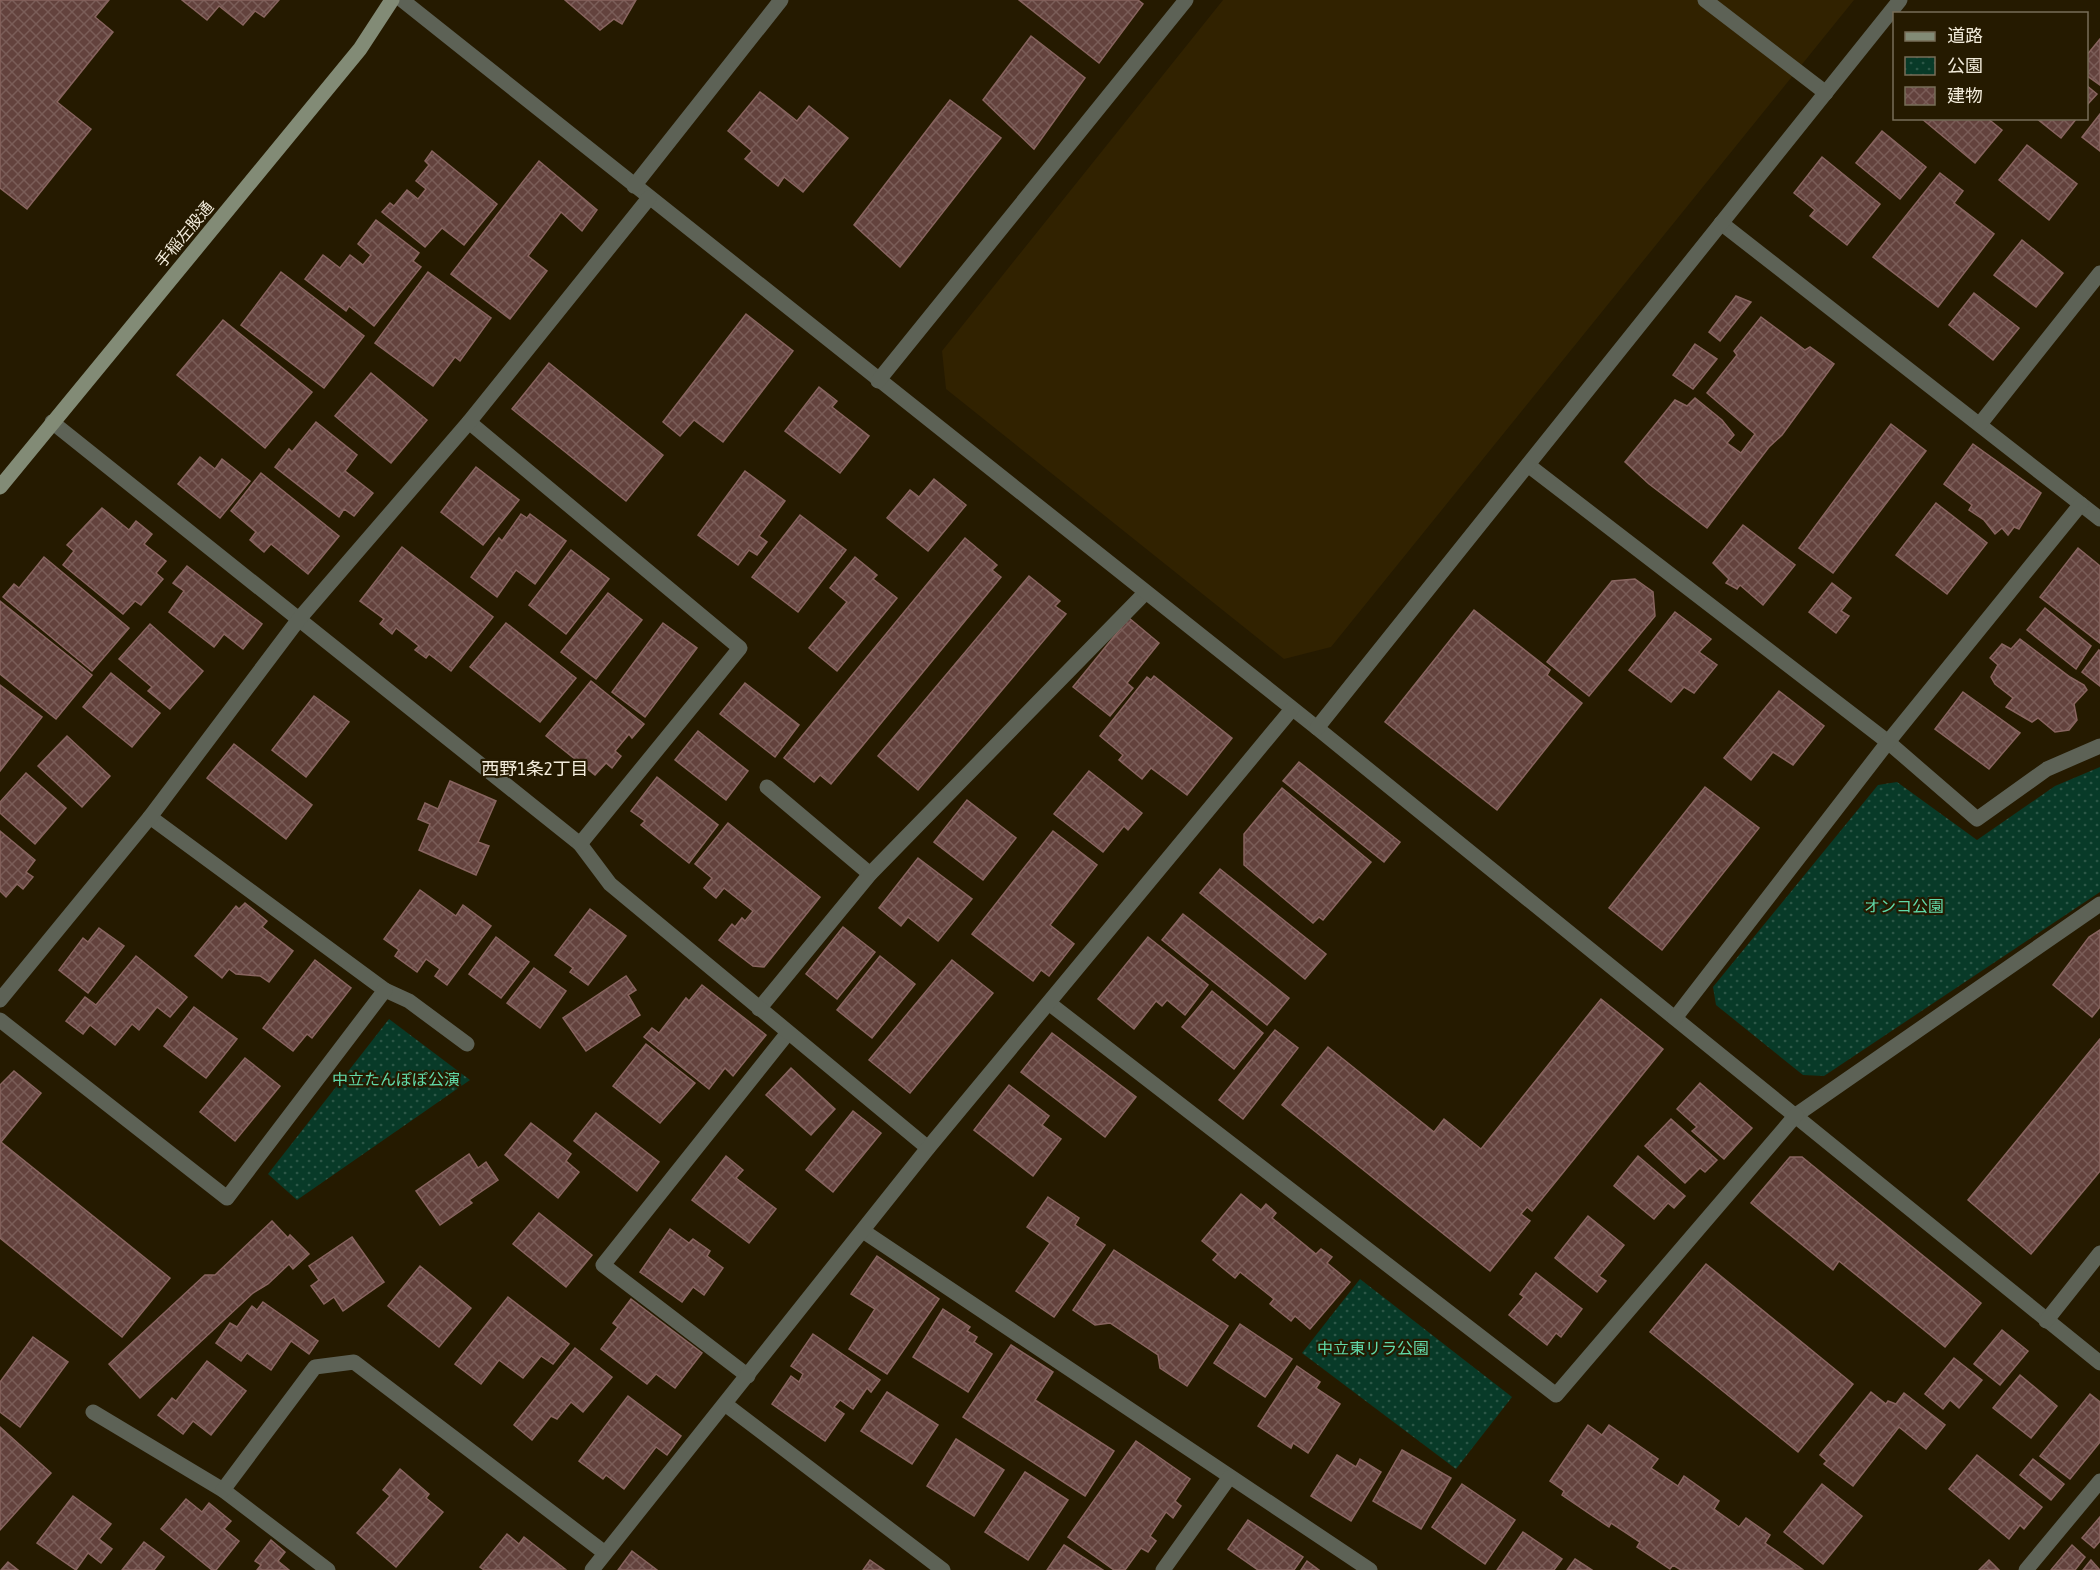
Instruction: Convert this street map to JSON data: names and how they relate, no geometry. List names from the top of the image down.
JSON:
{
  "streets": {
    "street": ["手稲左股通"]
  },
  "districts": ["西野1条2丁目"],
  "parks": ["オンコ公園", "中立たんぽぽ公演", "中立東リラ公園"],
  "legend": ["道路", "公園", "建物"]
}
